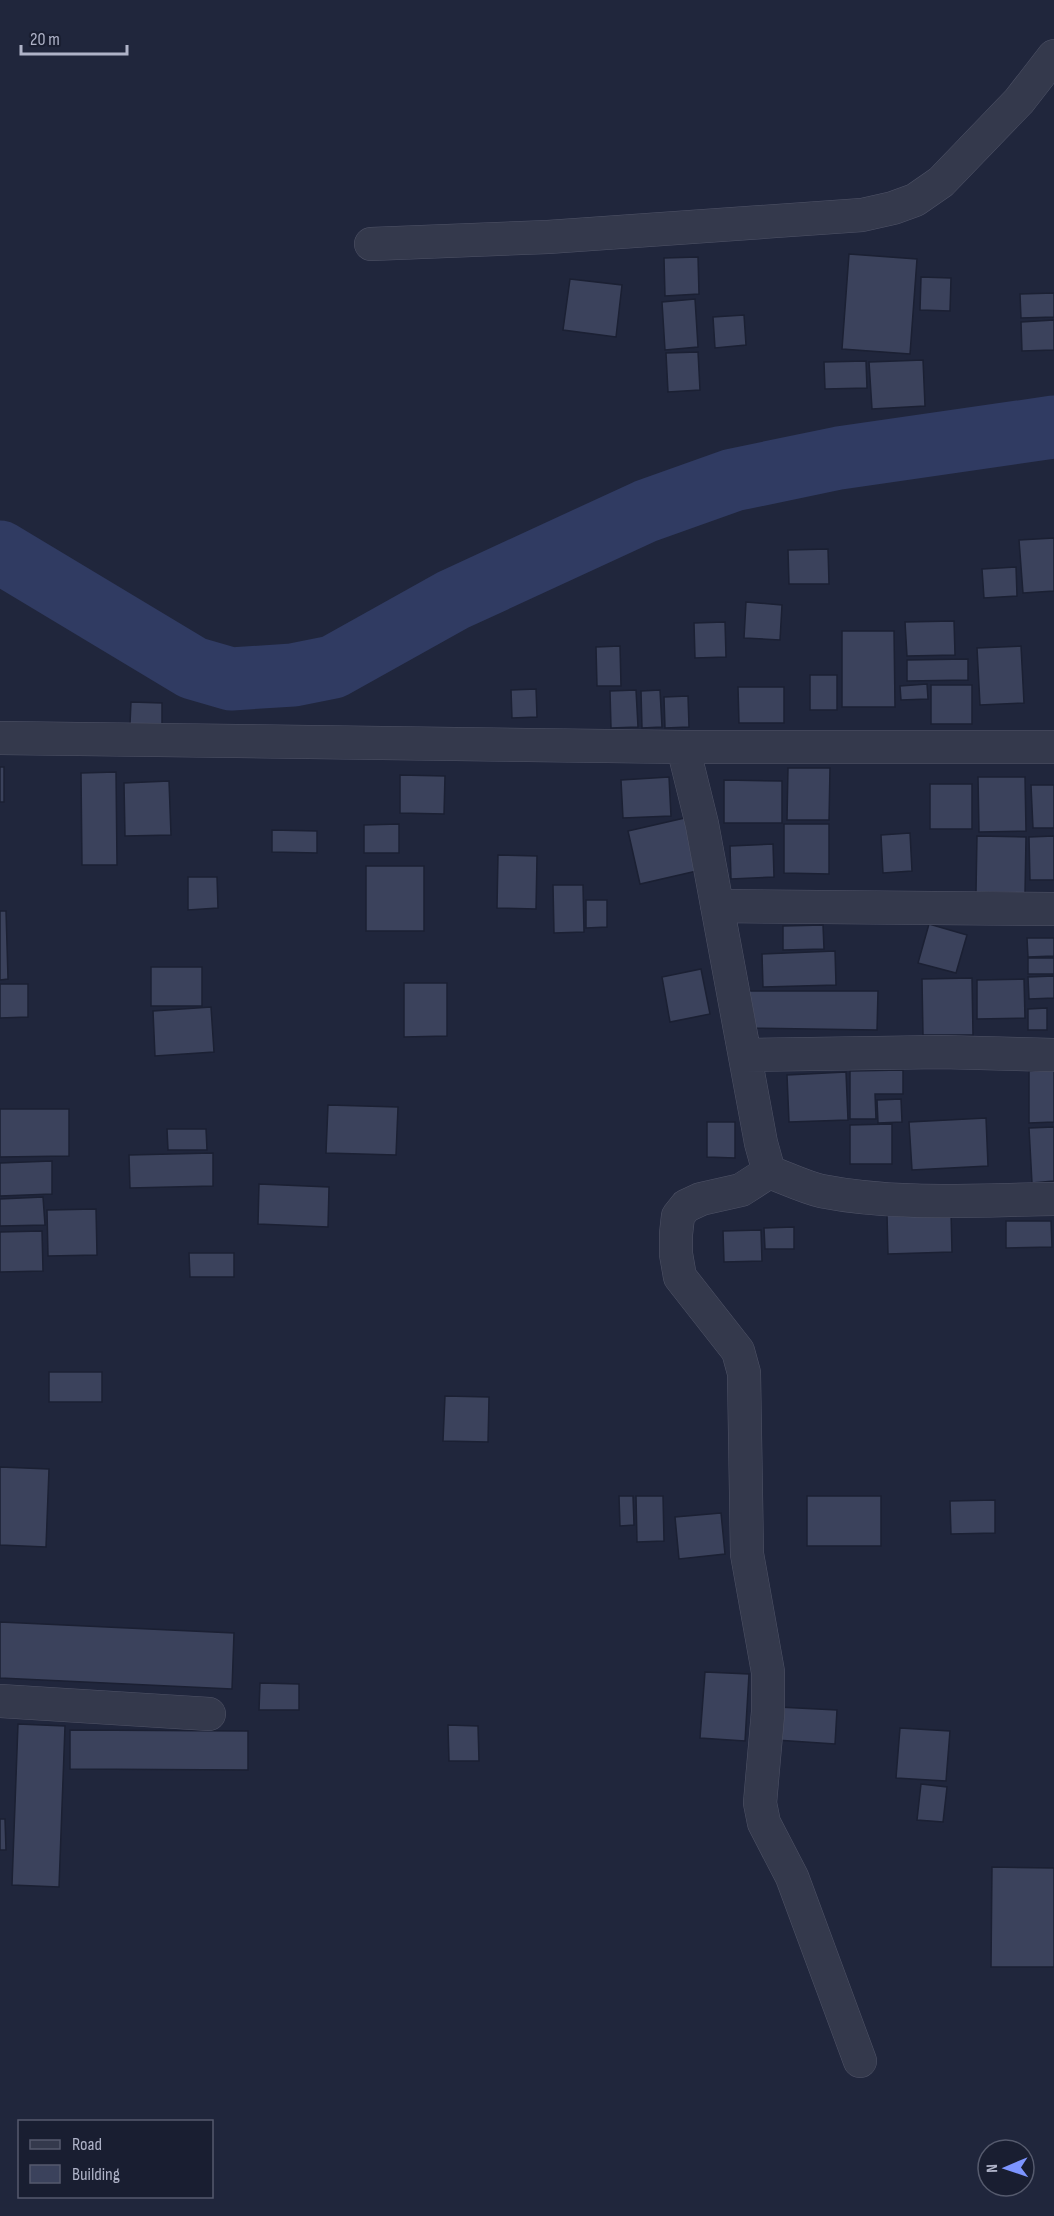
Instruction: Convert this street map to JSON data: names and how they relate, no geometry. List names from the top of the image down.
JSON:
{
  "legend": ["Road", "Building"],
  "scale_bar": "20 m",
  "north": "left"
}
